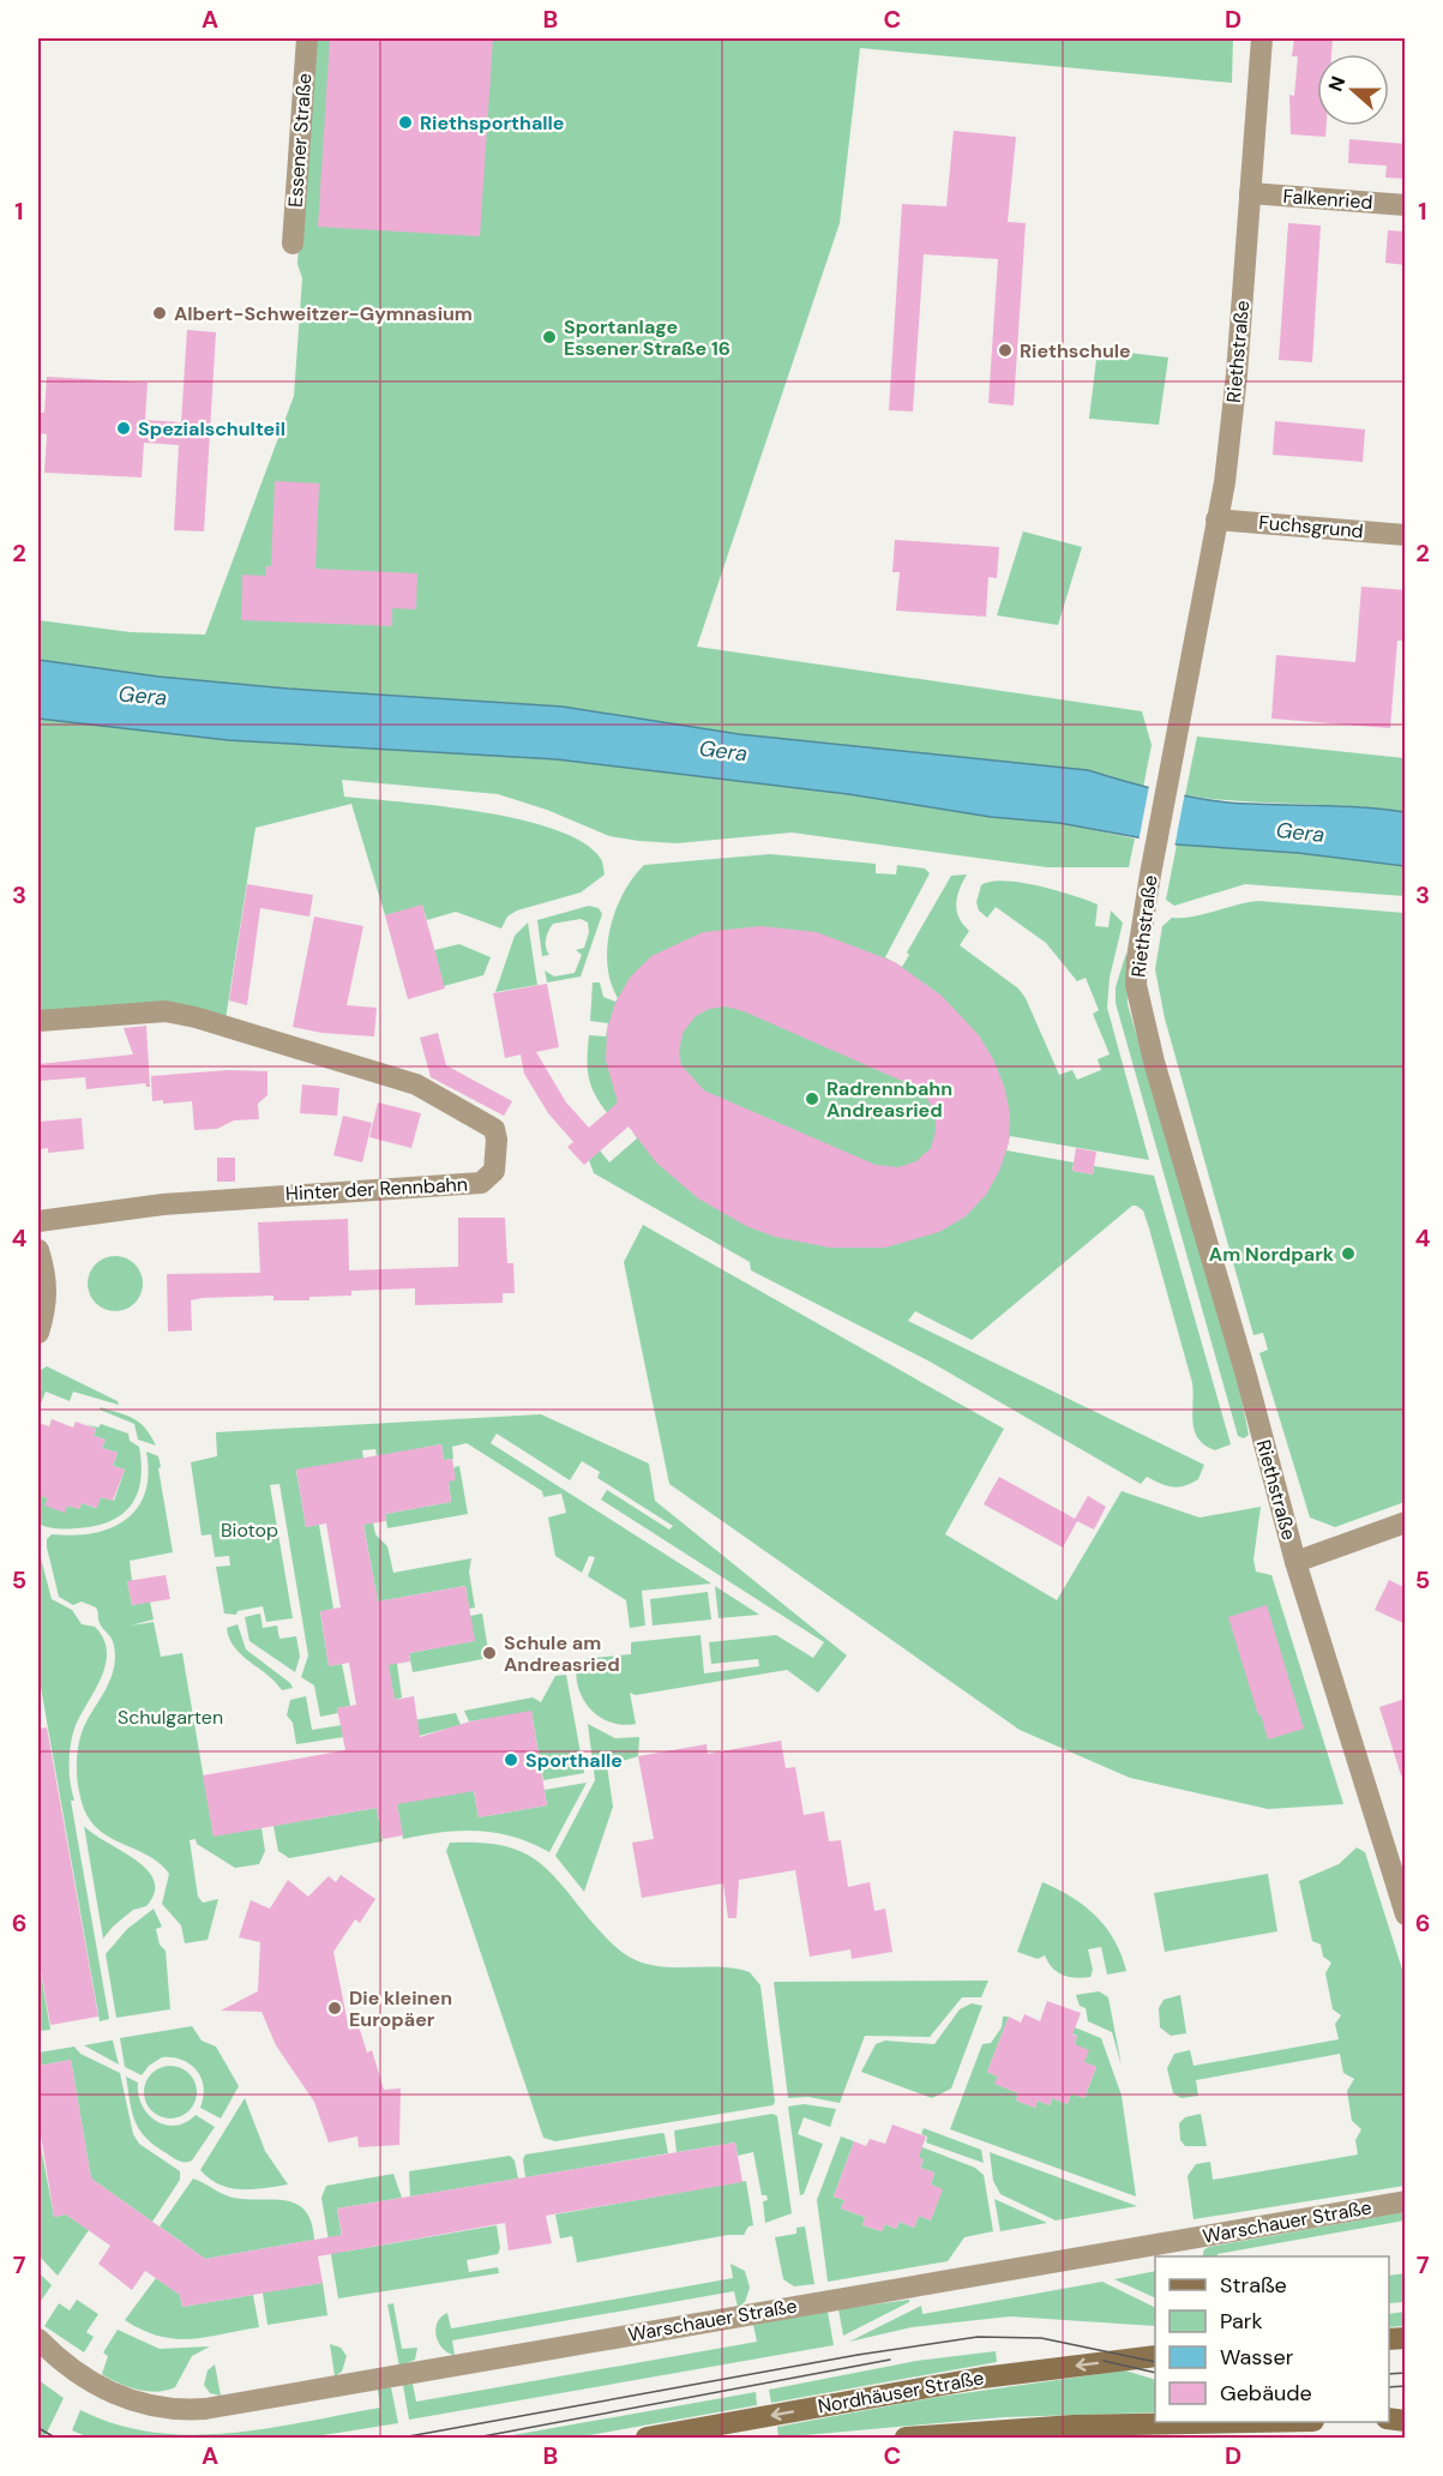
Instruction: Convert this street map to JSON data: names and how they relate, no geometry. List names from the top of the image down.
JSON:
{
  "streets": {
    "main road": ["Nordhäuser Straße"],
    "street": [
      "Essener Straße",
      "Falkenried",
      "Riethstraße",
      "Fuchsgrund",
      "Hinter der Rennbahn",
      "Warschauer Straße"
    ]
  },
  "crossings": [
    ["Falkenried", "Riethstraße"],
    ["Riethstraße", "Fuchsgrund"]
  ],
  "water": ["Gera"],
  "parks": ["Biotop", "Schulgarten"],
  "places": [
    "Riethsporthalle",
    "Albert-Schweitzer-Gymnasium",
    "Sportanlage Essener Straße 16",
    "Riethschule",
    "Spezialschulteil",
    "Radrennbahn Andreasried",
    "Am Nordpark",
    "Schule am Andreasried",
    "Sporthalle",
    "Die kleinen Europäer"
  ],
  "legend": [
    "Straße",
    "Park",
    "Wasser",
    "Gebäude"
  ],
  "north": "left",
  "grid": {
    "columns": [
      "A",
      "B",
      "C",
      "D"
    ],
    "rows": [
      "1",
      "2",
      "3",
      "4",
      "5",
      "6",
      "7"
    ]
  }
}
